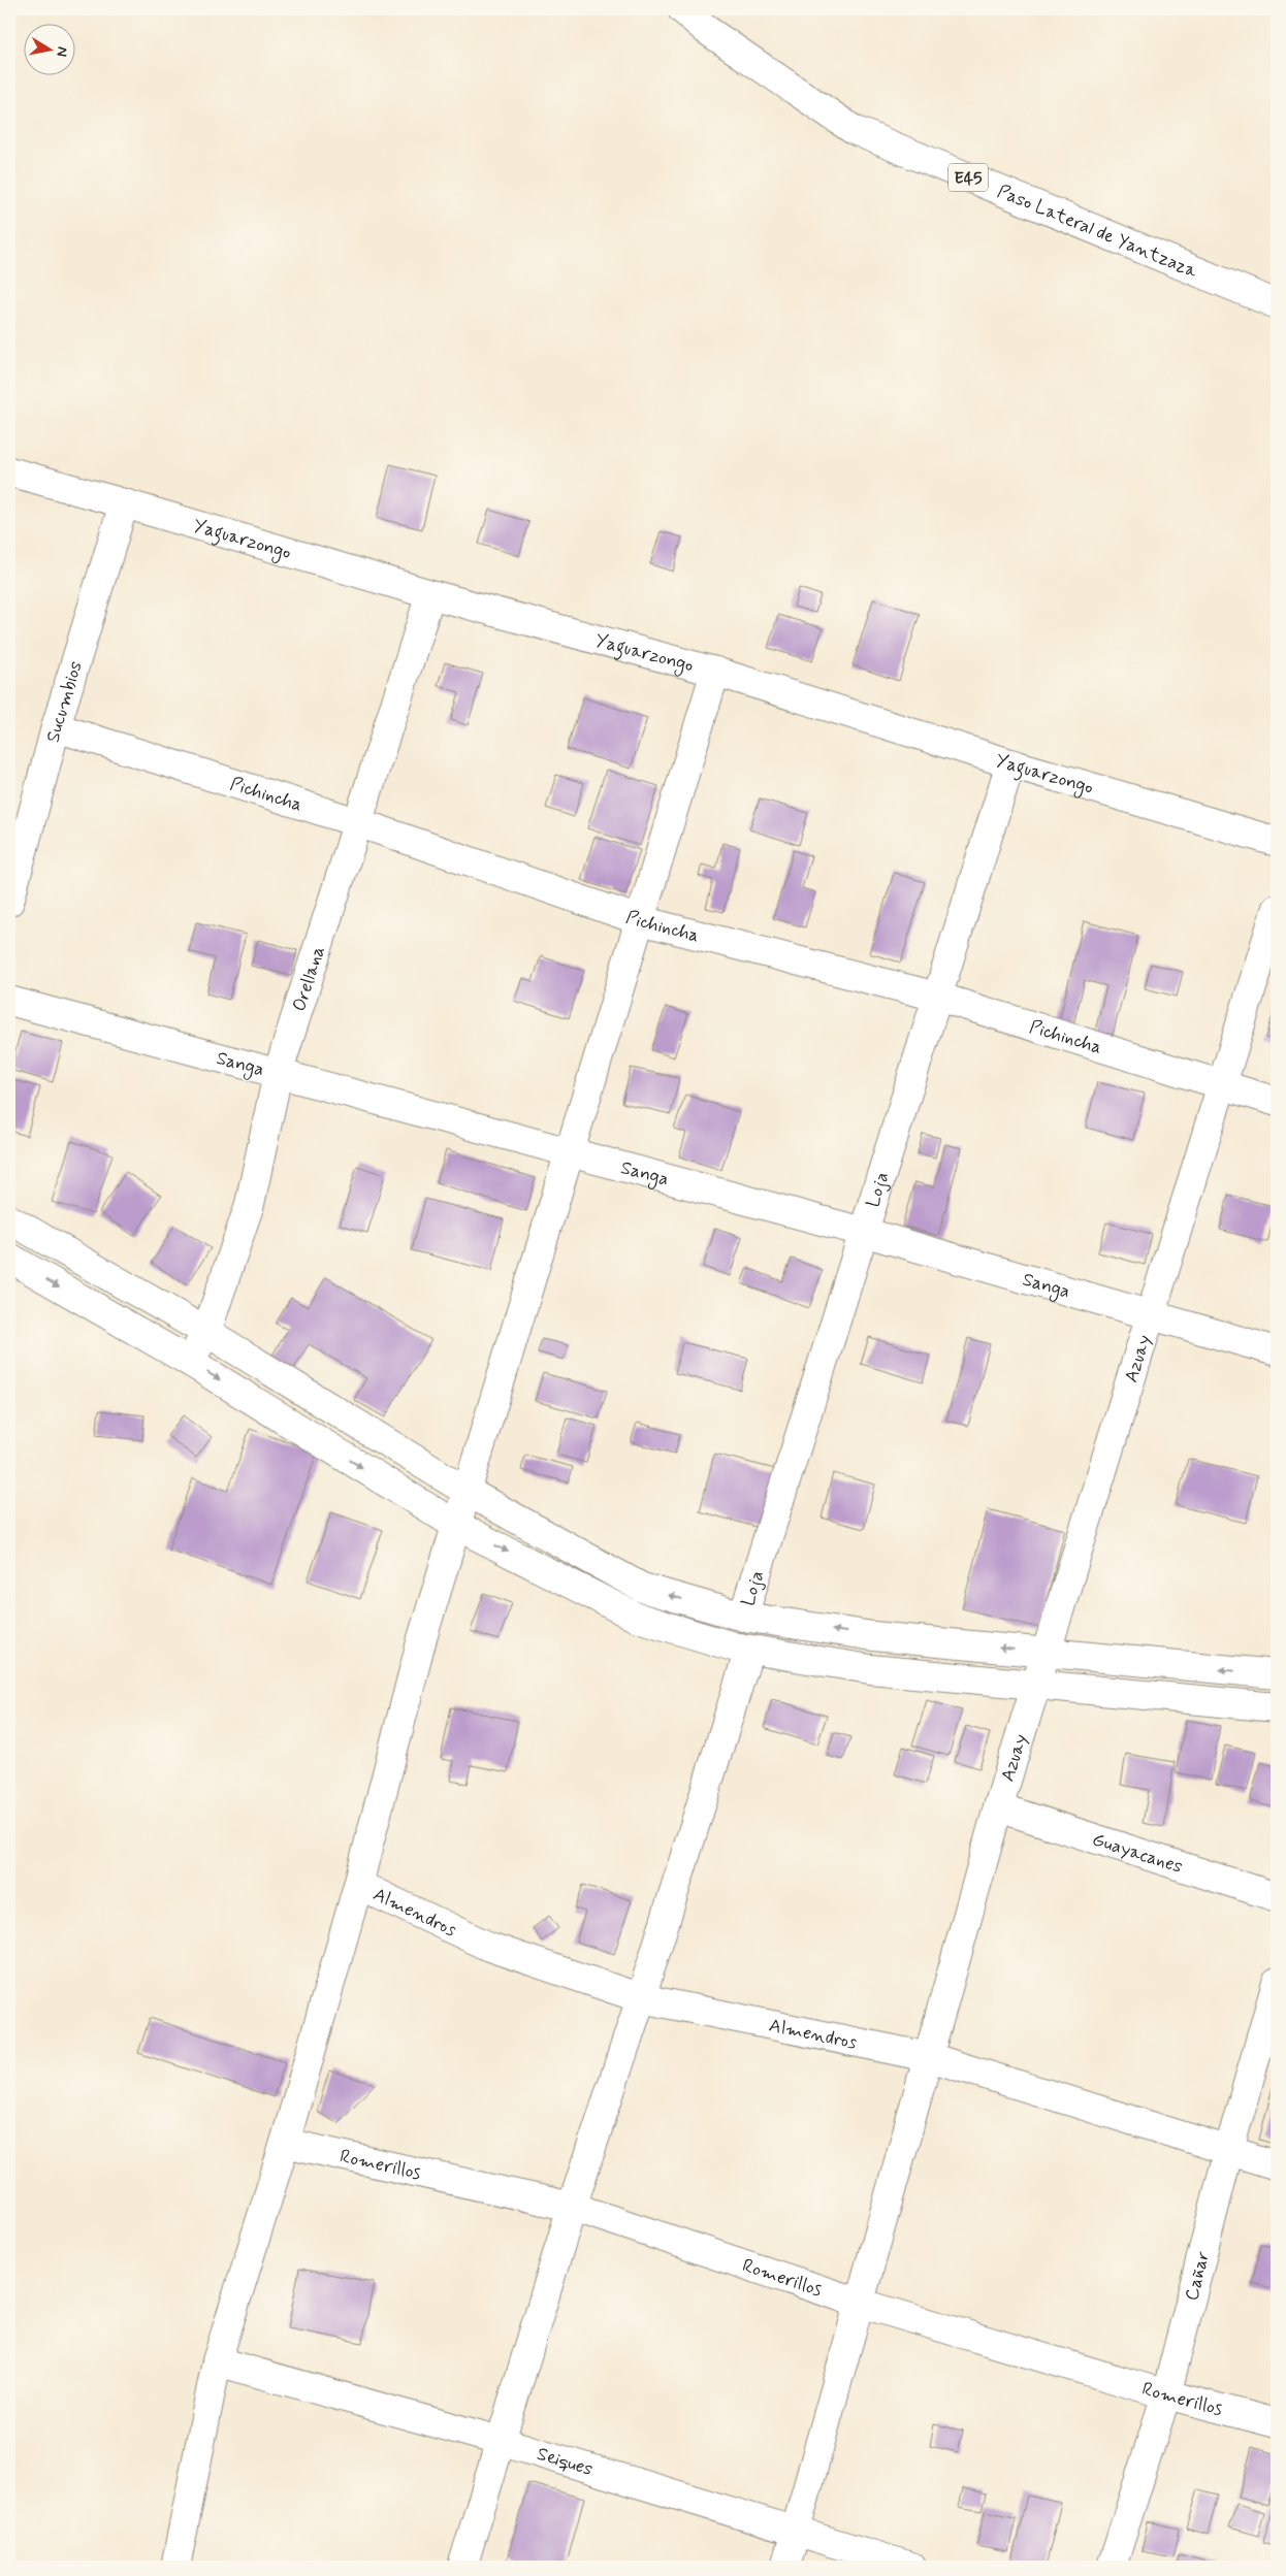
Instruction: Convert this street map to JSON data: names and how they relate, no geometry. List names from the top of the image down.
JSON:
{
  "streets": {
    "main road": [
      "E45",
      "Paso Lateral de Yantzaza",
      "Yaguarzongo",
      "Sucumbios",
      "Pichincha",
      "Orellana",
      "Sanga",
      "Loja",
      "Azuay",
      "Guayacanes",
      "Almendros",
      "Romerillos",
      "Cañar",
      "Seiques"
    ]
  },
  "crossings": [
    ["Yaguarzongo", "Sucumbios"],
    ["Yaguarzongo", "Orellana"],
    ["Yaguarzongo", "Loja"],
    ["Sucumbios", "Pichincha"],
    ["Pichincha", "Orellana"],
    ["Pichincha", "Loja"],
    ["Pichincha", "Azuay"],
    ["Orellana", "Sanga"],
    ["Sanga", "Loja"],
    ["Sanga", "Azuay"],
    ["Azuay", "Guayacanes"],
    ["Azuay", "Almendros"],
    ["Azuay", "Romerillos"],
    ["Azuay", "Seiques"],
    ["Almendros", "Cañar"],
    ["Romerillos", "Cañar"]
  ],
  "north": "right"
}
